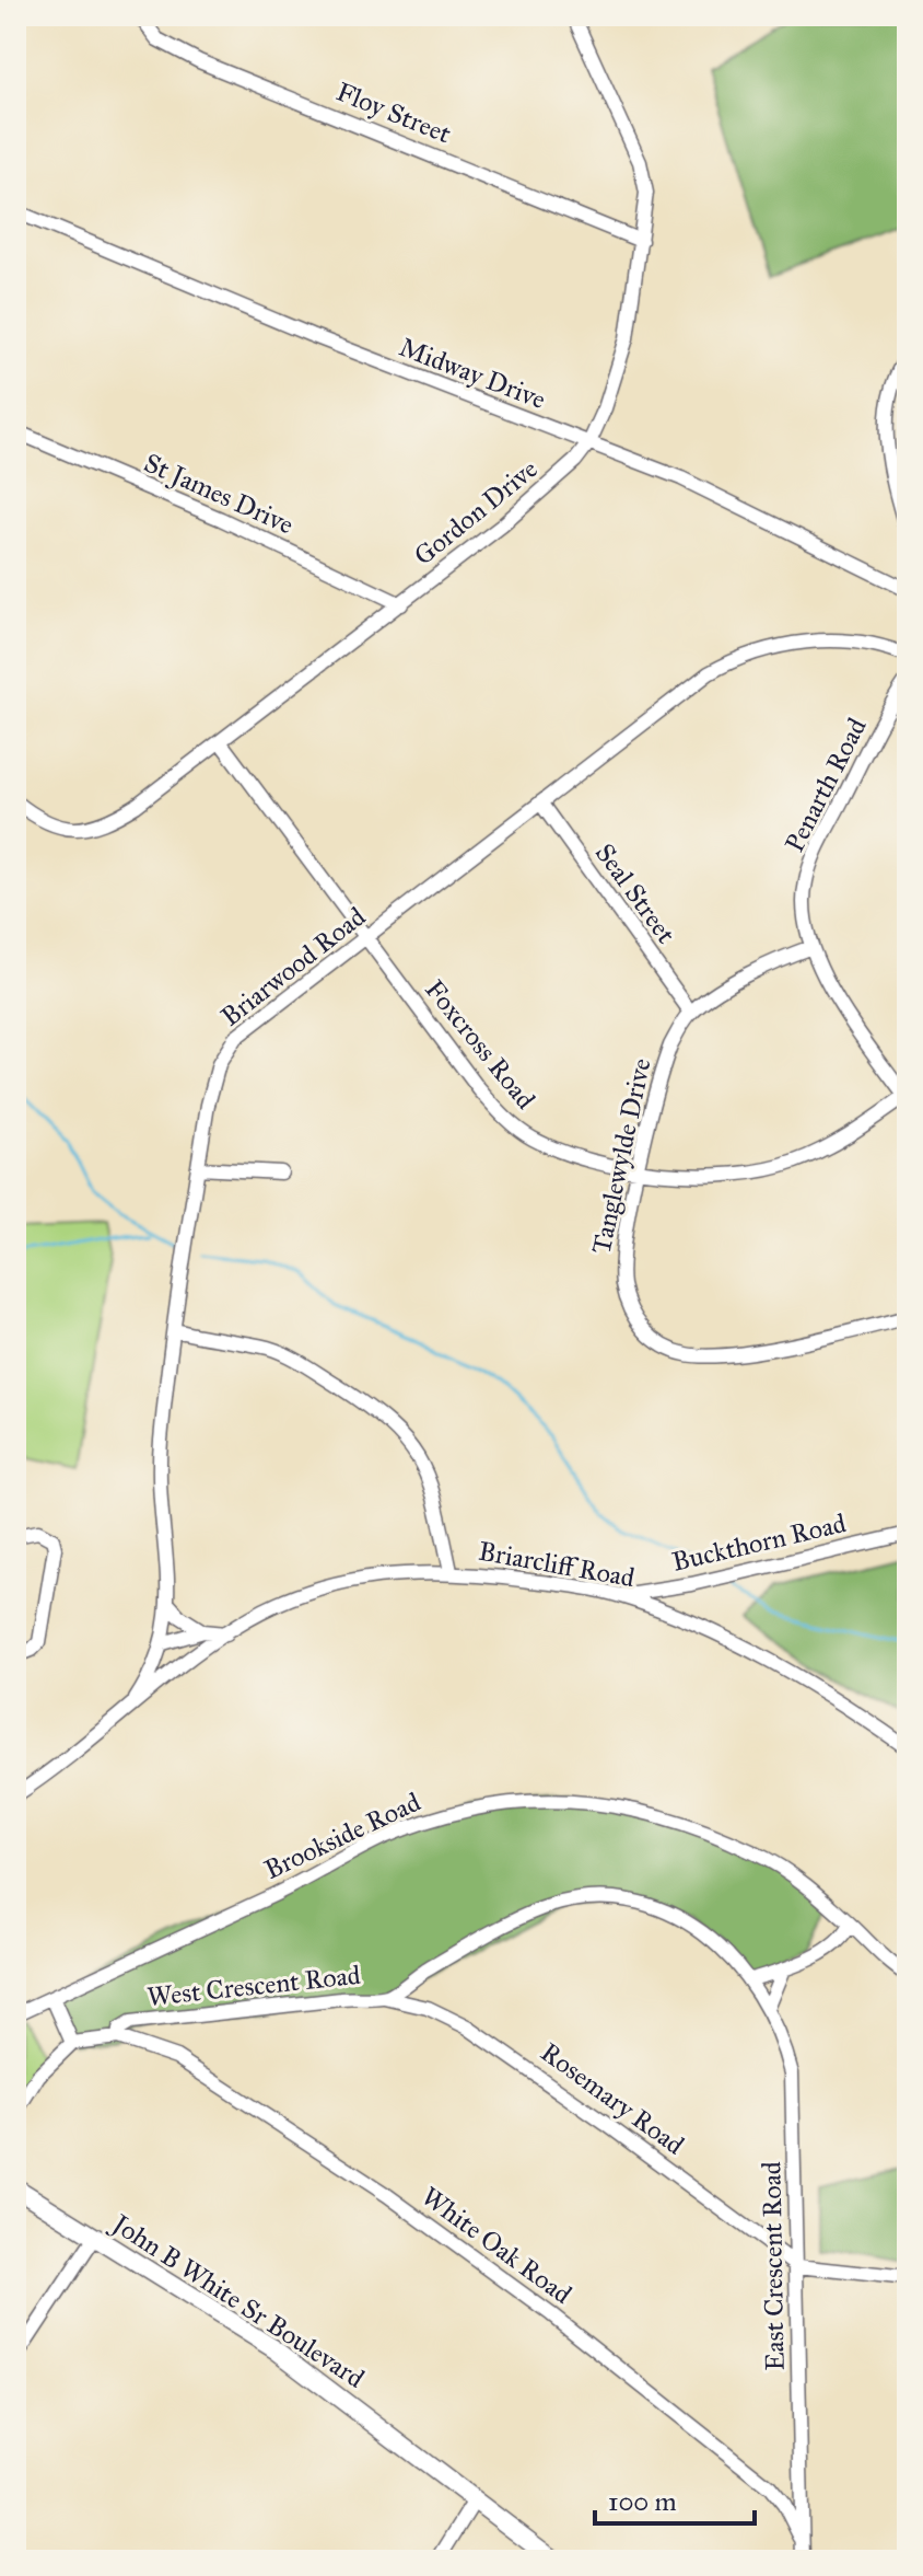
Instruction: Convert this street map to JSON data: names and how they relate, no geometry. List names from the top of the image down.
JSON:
{
  "streets": {
    "main road": ["John B White Sr Boulevard"],
    "street": [
      "Floy Street",
      "Midway Drive",
      "St James Drive",
      "Gordon Drive",
      "Penarth Road",
      "Seal Street",
      "Briarwood Road",
      "Foxcross Road",
      "Tanglewylde Drive",
      "Buckthorn Road",
      "Briarcliff Road",
      "Brookside Road",
      "West Crescent Road",
      "Rosemary Road",
      "White Oak Road",
      "East Crescent Road"
    ]
  },
  "crossings": [
    ["Floy Street", "Gordon Drive"],
    ["Midway Drive", "Gordon Drive"],
    ["St James Drive", "Gordon Drive"],
    ["Gordon Drive", "Foxcross Road"],
    ["Penarth Road", "Foxcross Road"],
    ["Penarth Road", "Tanglewylde Drive"],
    ["Seal Street", "Briarwood Road"],
    ["Seal Street", "Tanglewylde Drive"],
    ["Briarwood Road", "Foxcross Road"],
    ["Briarwood Road", "Briarcliff Road"],
    ["Foxcross Road", "Tanglewylde Drive"],
    ["Buckthorn Road", "Briarcliff Road"],
    ["West Crescent Road", "Rosemary Road"],
    ["West Crescent Road", "White Oak Road"],
    ["West Crescent Road", "East Crescent Road"],
    ["Rosemary Road", "East Crescent Road"],
    ["White Oak Road", "East Crescent Road"]
  ],
  "scale_bar": "100 m"
}
